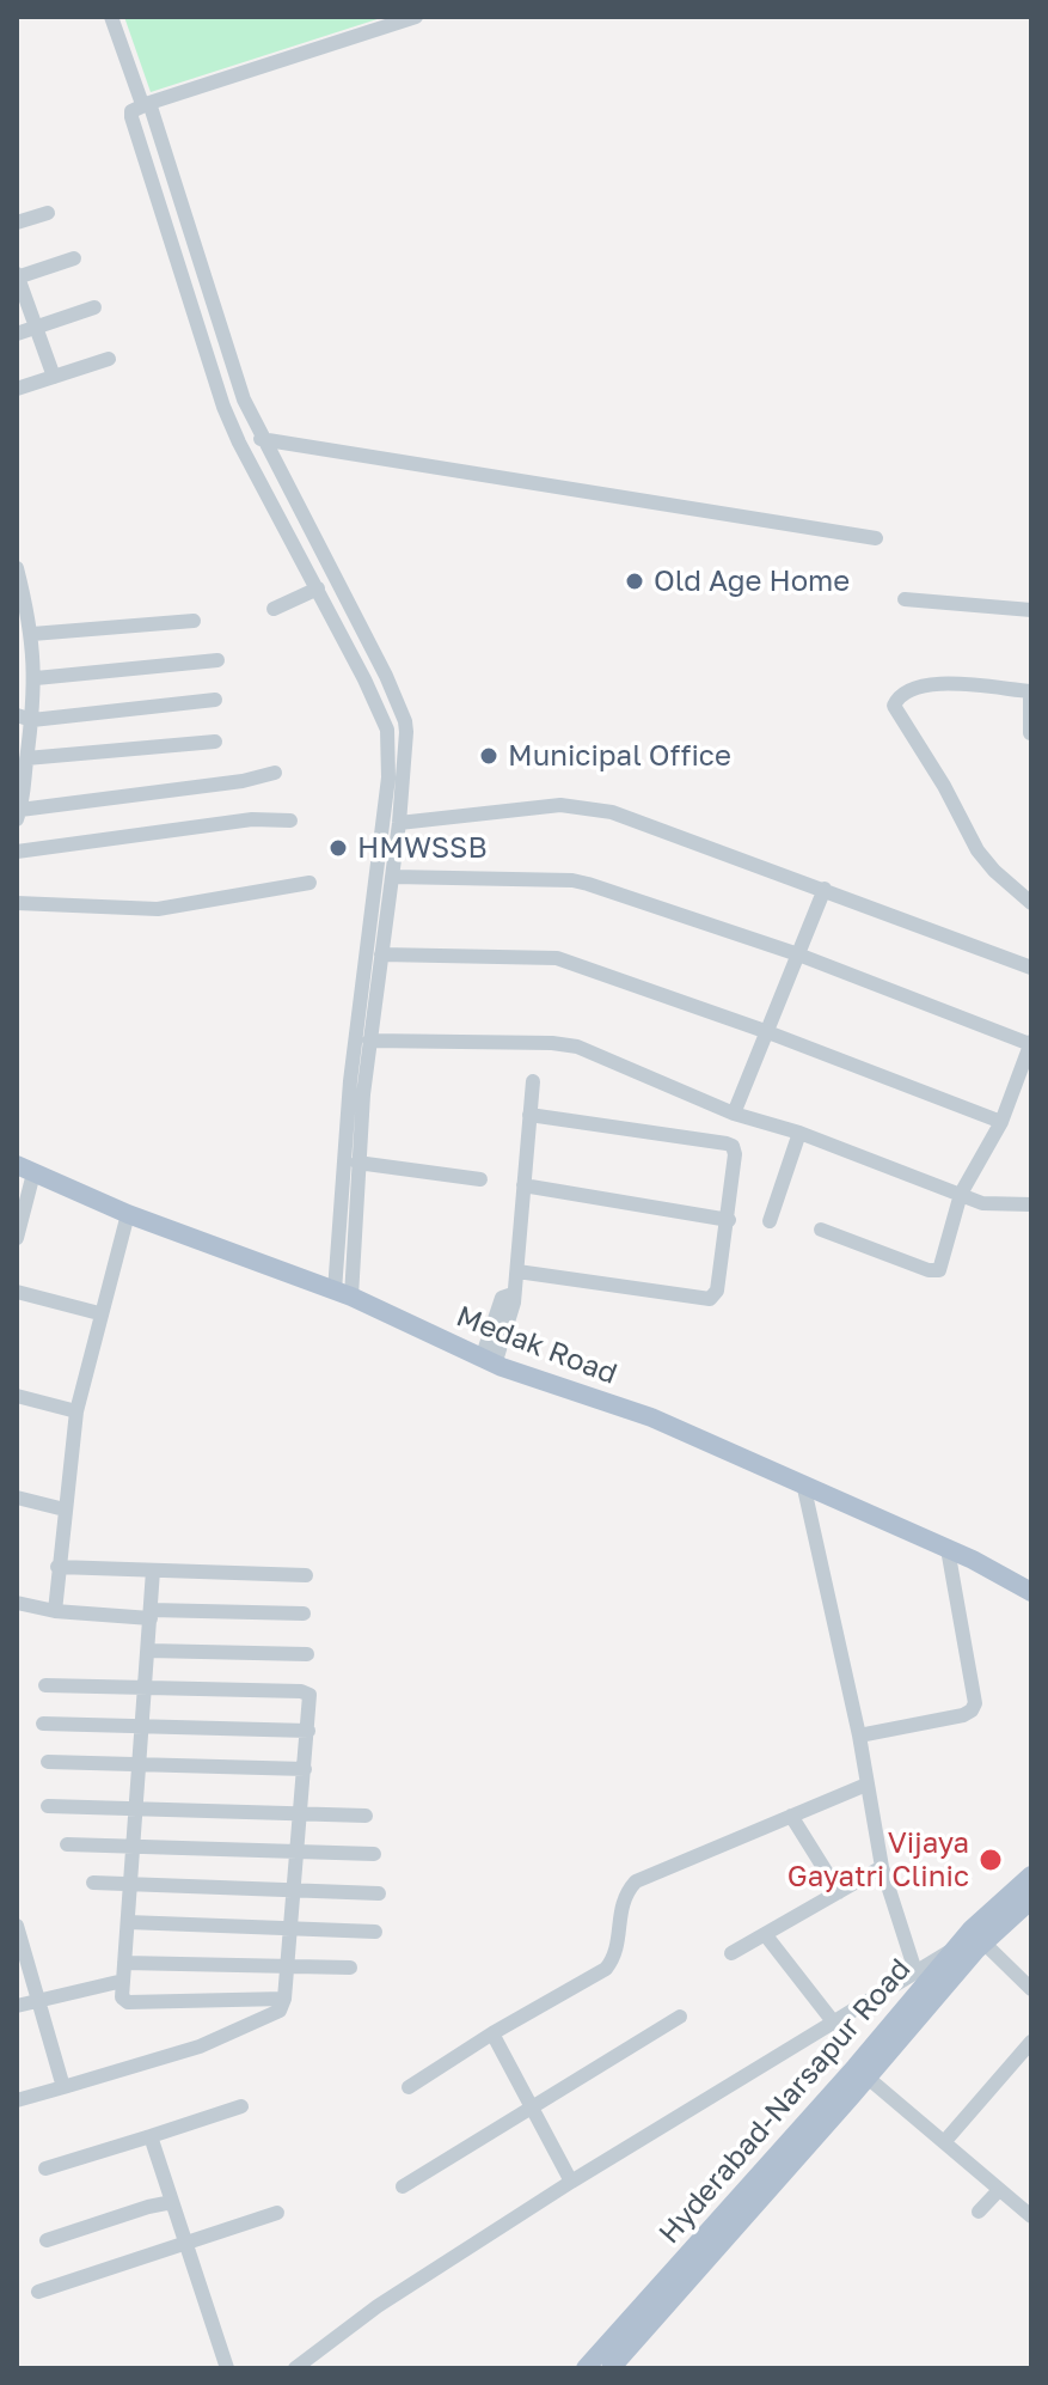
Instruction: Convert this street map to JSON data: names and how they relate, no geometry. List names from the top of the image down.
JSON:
{
  "streets": {
    "main road": ["Medak Road", "Hyderabad-Narsapur Road"]
  },
  "places": [
    "Old Age Home",
    "Municipal Office",
    "HMWSSB",
    "Vijaya Gayatri Clinic"
  ]
}
